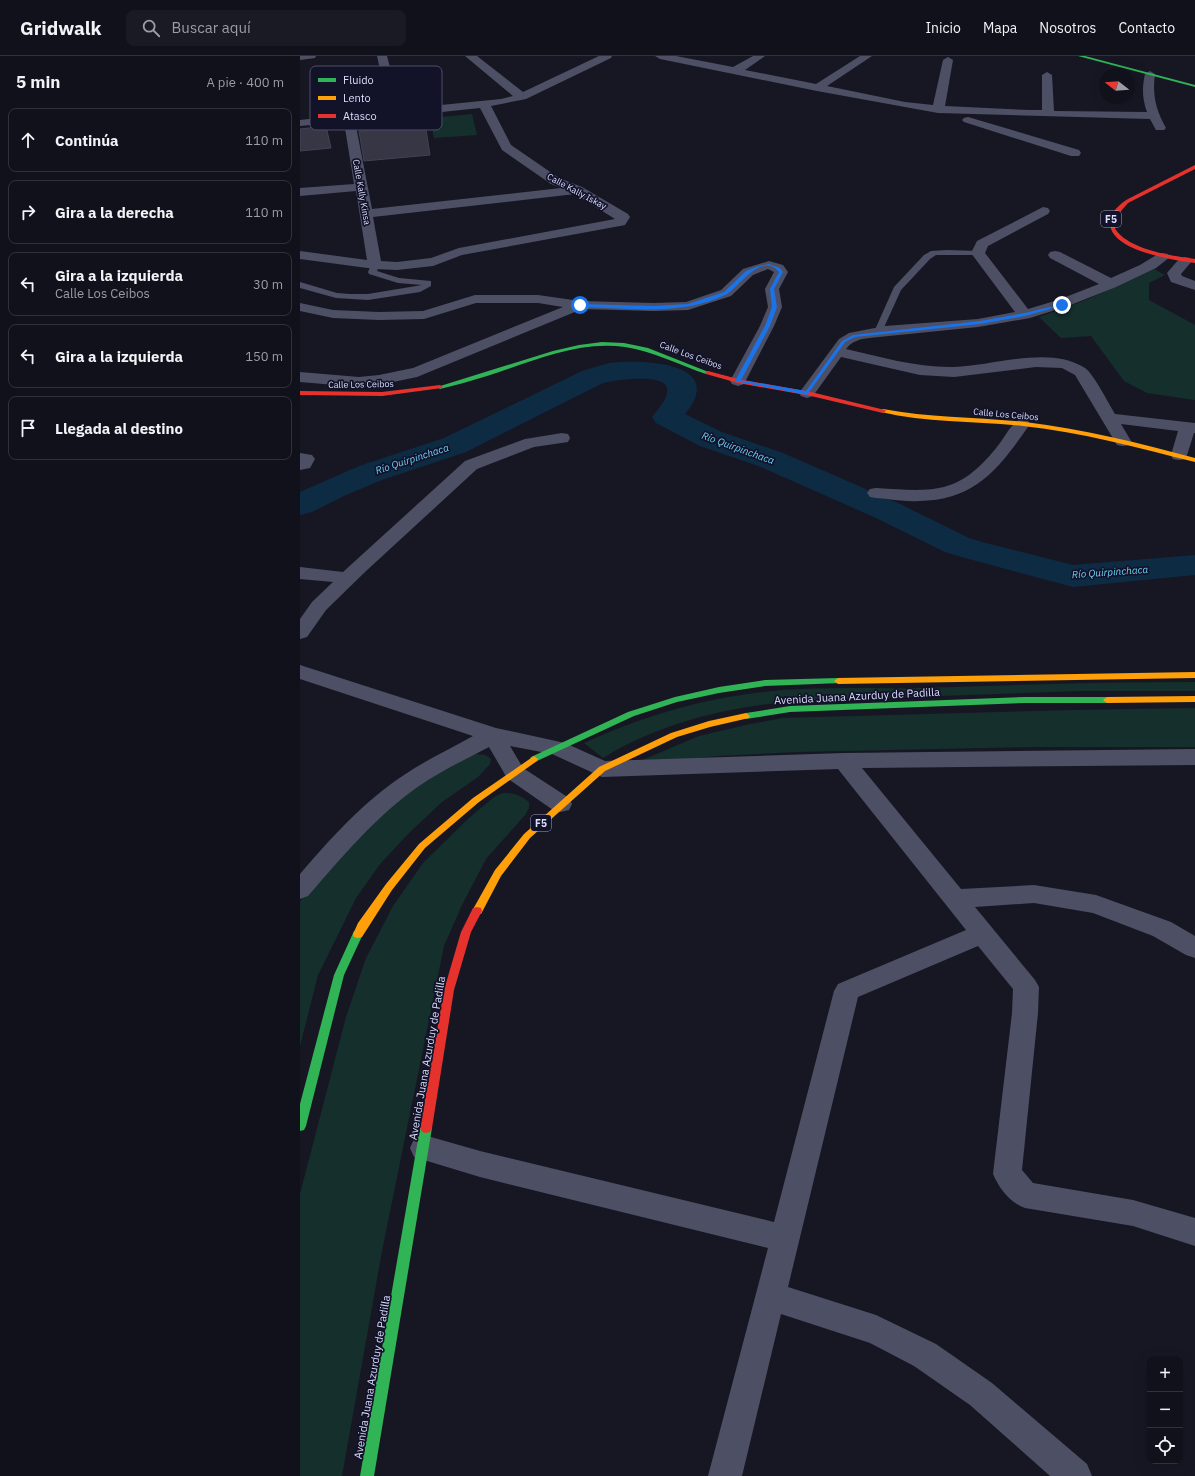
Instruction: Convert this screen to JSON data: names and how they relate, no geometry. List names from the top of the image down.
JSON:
{
  "streets": {
    "main road": ["F5", "Calle Los Ceibos", "Avenida Juana Azurduy de Padilla"],
    "street": ["Calle Kally Iskay", "Calle Kally Kinsa"]
  },
  "crossings": [
    ["Calle Kally Iskay", "Calle Kally Kinsa"]
  ],
  "water": ["Río Quirpinchaca"],
  "legend": ["Fluido", "Lento", "Atasco"],
  "north": "left",
  "page": {
    "header": "Gridwalk",
    "search": "Buscar aquí",
    "nav": [
      "Inicio",
      "Mapa",
      "Nosotros",
      "Contacto"
    ],
    "heading": ["5 min", "A pie · 400 m"],
    "list": [
      ["Continúa", "110 m"],
      ["Gira a la derecha", "110 m"],
      ["Gira a la izquierda", "Calle Los Ceibos", "30 m"],
      ["Gira a la izquierda", "150 m"],
      "Llegada al destino"
    ],
    "map_buttons": ["+", "−"]
  }
}
